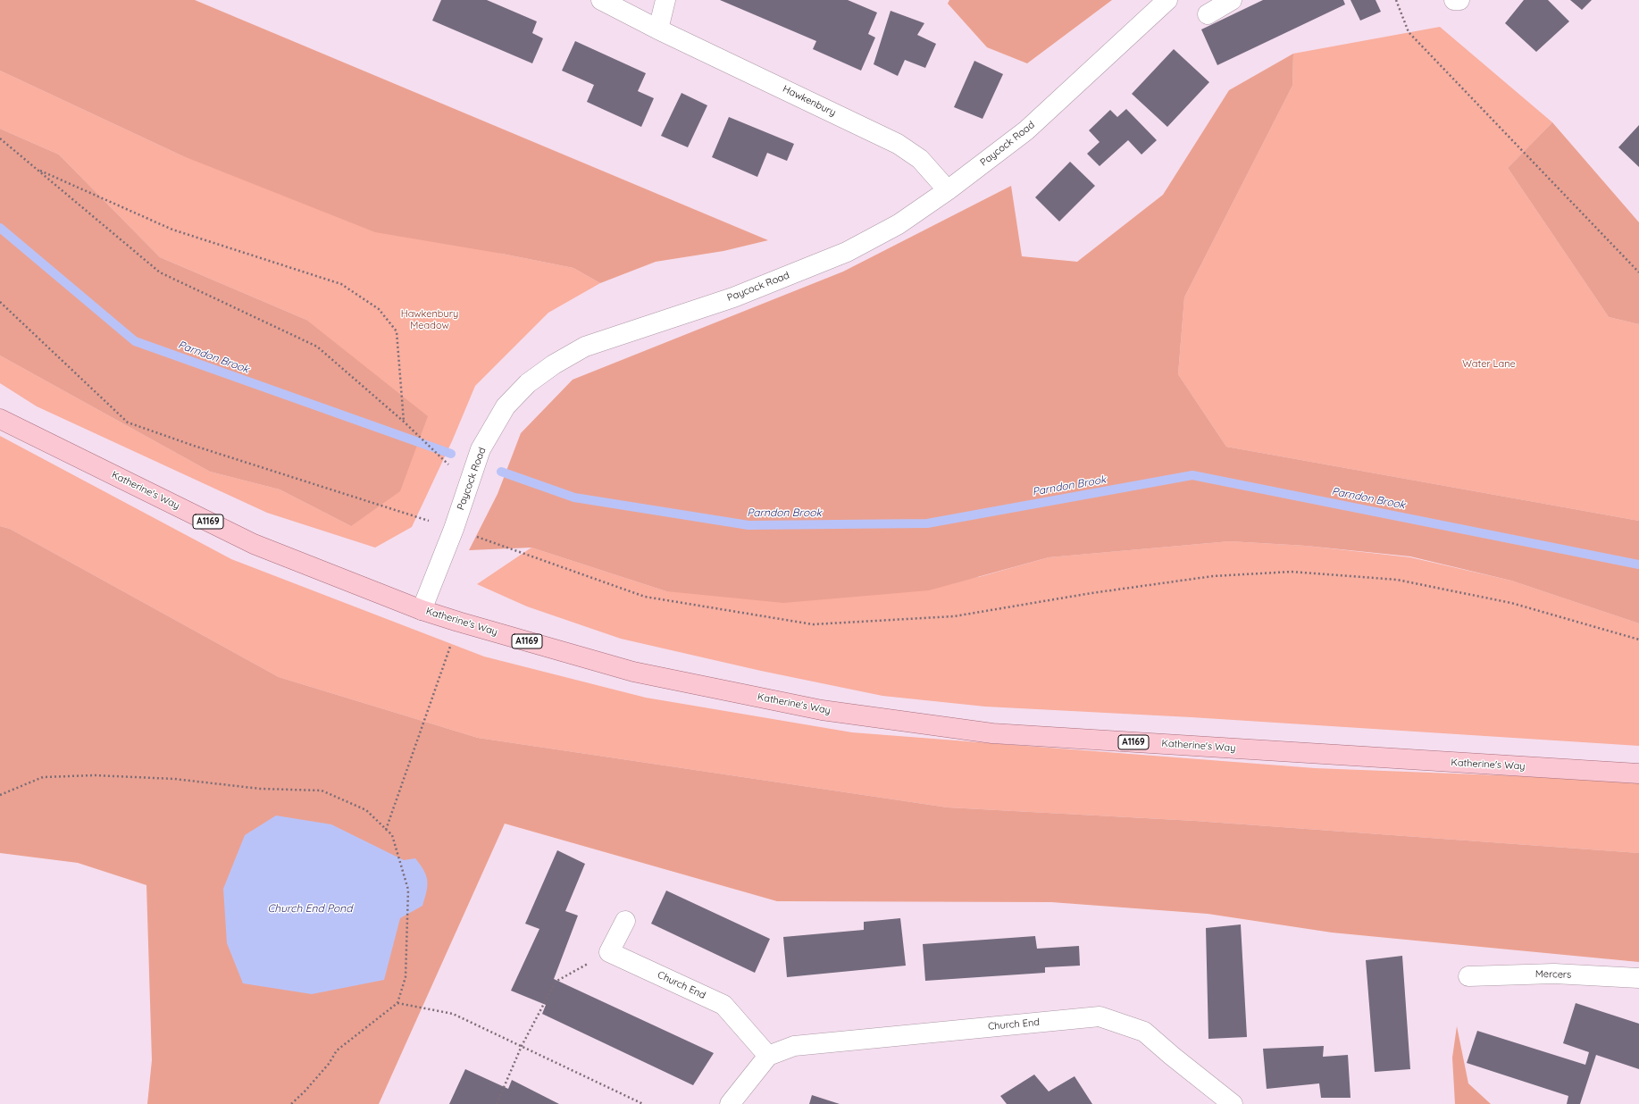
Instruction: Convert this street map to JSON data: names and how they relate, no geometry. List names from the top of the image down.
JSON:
{
  "streets": {
    "main road": ["Katherine's Way", "A1169"],
    "street": [
      "Hawkenbury",
      "Paycock Road",
      "Mercers",
      "Church End"
    ]
  },
  "crossings": [
    ["Hawkenbury", "Paycock Road"],
    ["Paycock Road", "Katherine's Way"]
  ],
  "water": ["Parndon Brook", "Church End Pond"],
  "parks": ["Hawkenbury Meadow", "Water Lane"]
}
